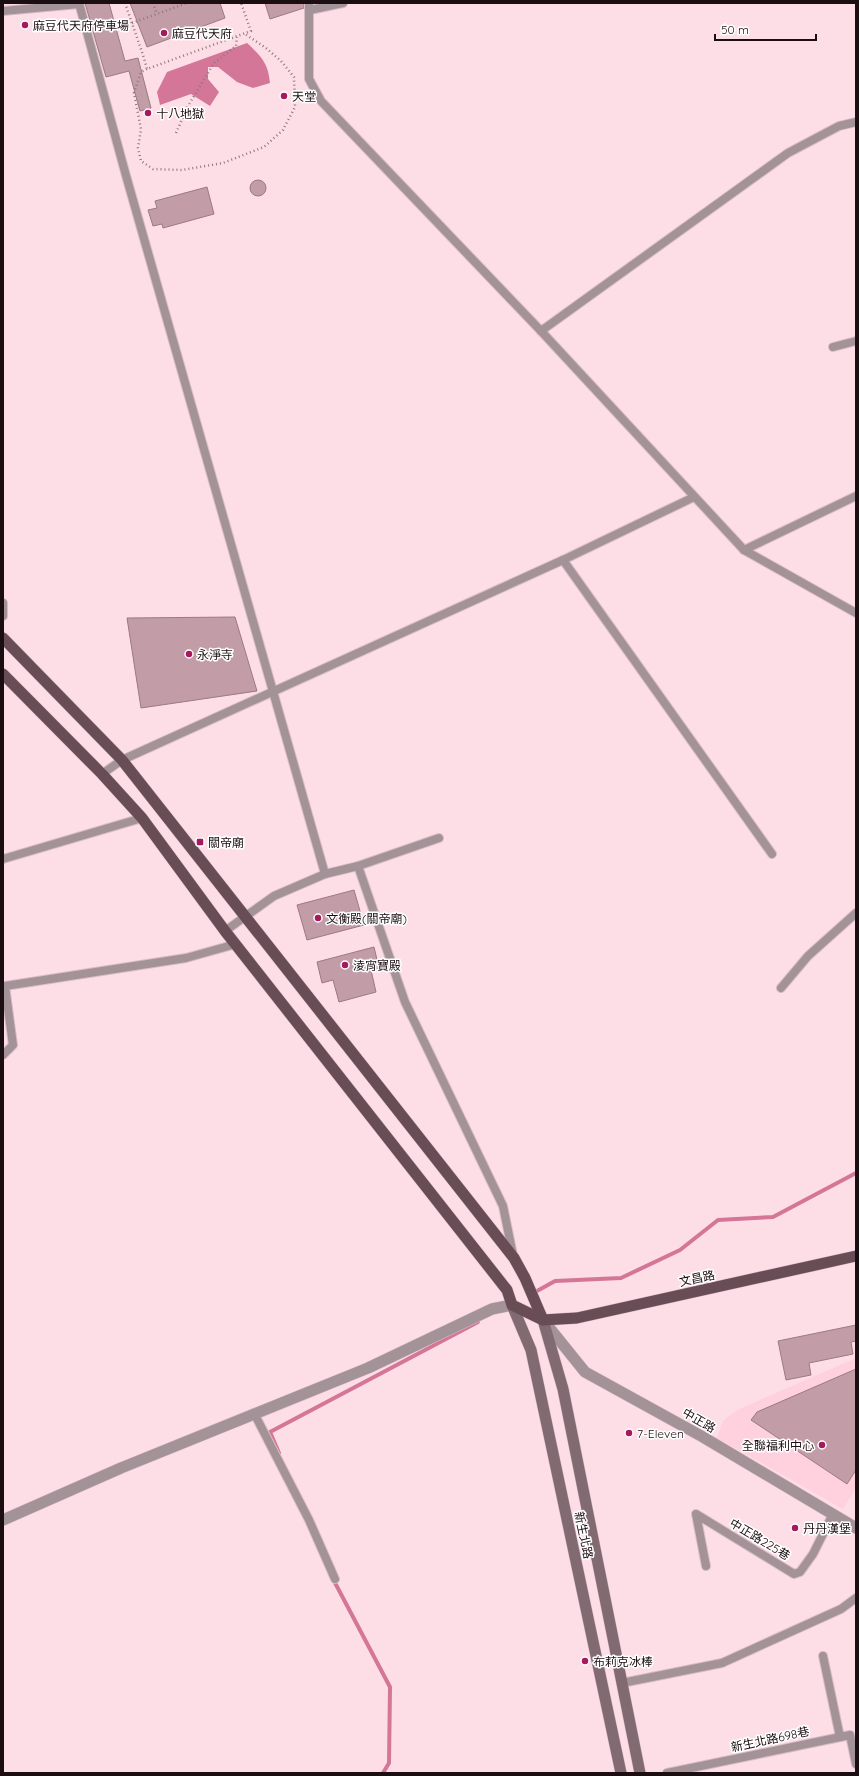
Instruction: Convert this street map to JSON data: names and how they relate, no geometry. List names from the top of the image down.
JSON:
{
  "streets": {
    "main road": ["文昌路", "新生北路"],
    "street": ["中正路"],
    "lane": ["中正路225巷", "新生北路698巷"]
  },
  "crossings": [
    ["文昌路", "中正路"],
    ["文昌路", "新生北路"],
    ["中正路", "新生北路"],
    ["中正路", "中正路225巷"]
  ],
  "places": {
    "other": [
      "麻豆代天府停車場",
      "麻豆代天府",
      "天堂",
      "十八地獄",
      "永淨寺",
      "文衡殿(關帝廟)",
      "淩宵寶殿",
      "7-Eleven",
      "全聯福利中心",
      "丹丹漢堡",
      "布莉克冰棒"
    ],
    "transit": ["關帝廟"]
  },
  "scale_bar": "50 m"
}
